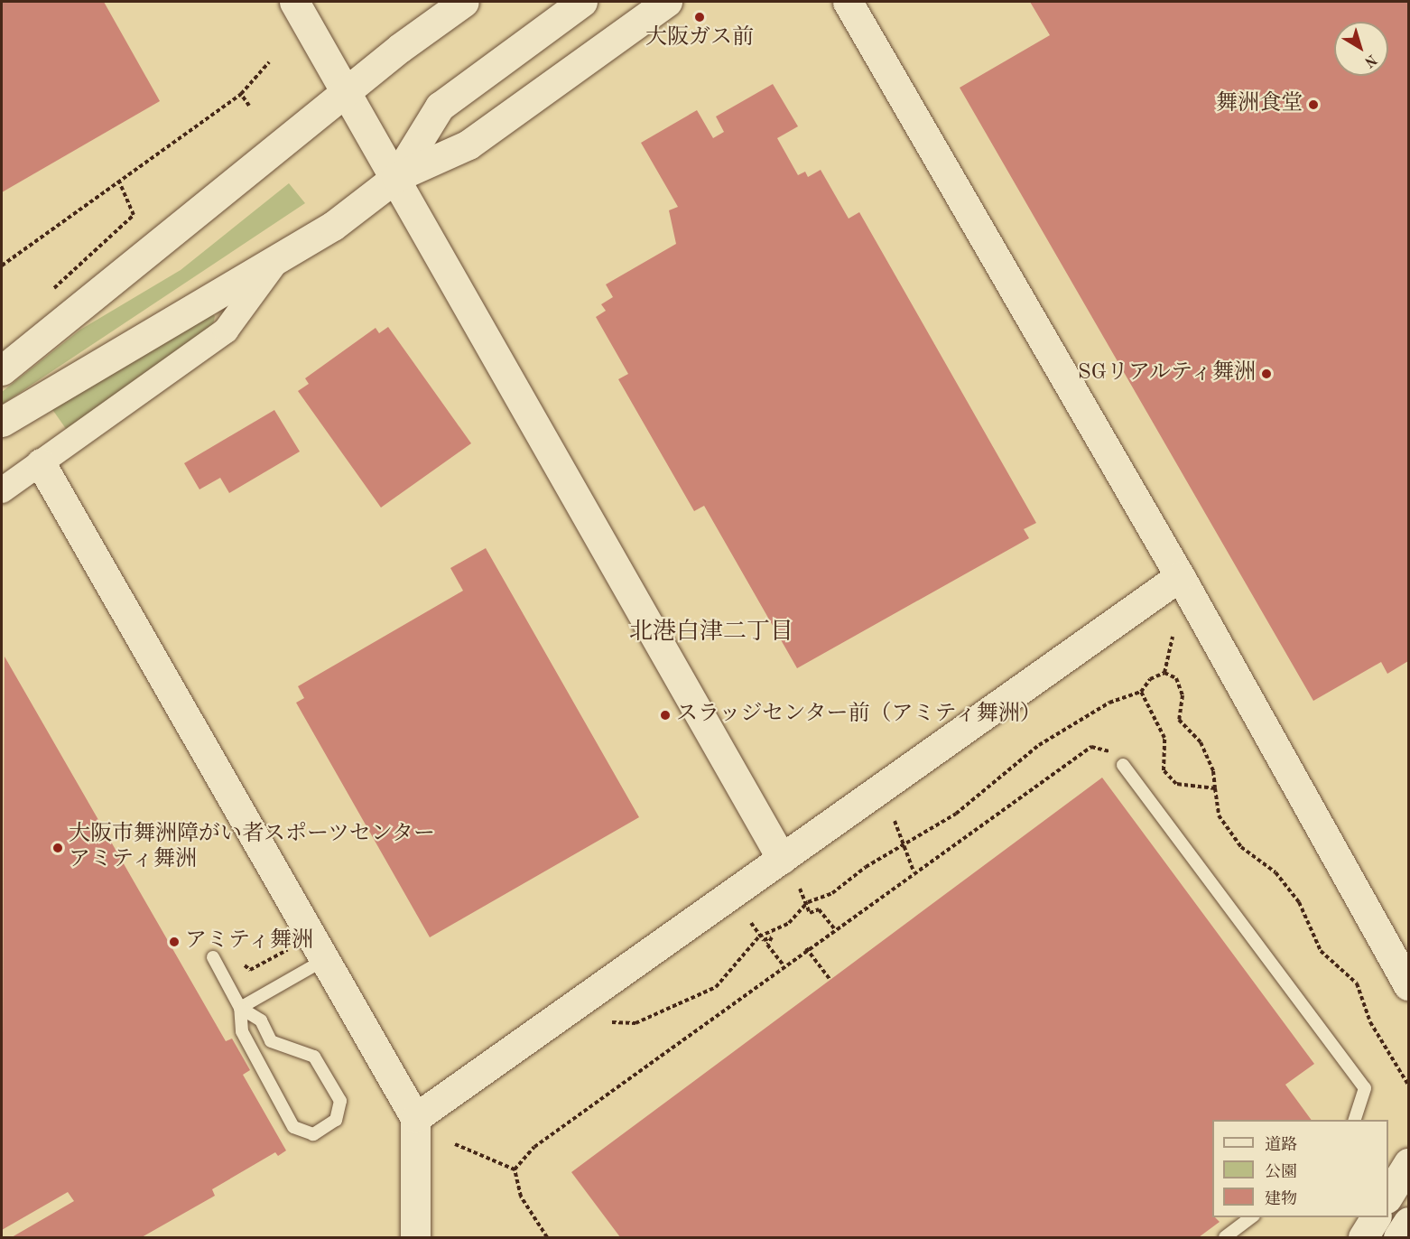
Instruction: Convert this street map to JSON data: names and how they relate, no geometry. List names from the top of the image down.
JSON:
{
  "districts": ["北港白津二丁目"],
  "places": [
    "大阪ガス前",
    "舞洲食堂",
    "SGリアルティ舞洲",
    "スラッジセンター前（アミティ舞洲）",
    "大阪市舞洲障がい者スポーツセンター アミティ舞洲",
    "アミティ舞洲"
  ],
  "legend": ["道路", "公園", "建物"],
  "north": "bottom right"
}
